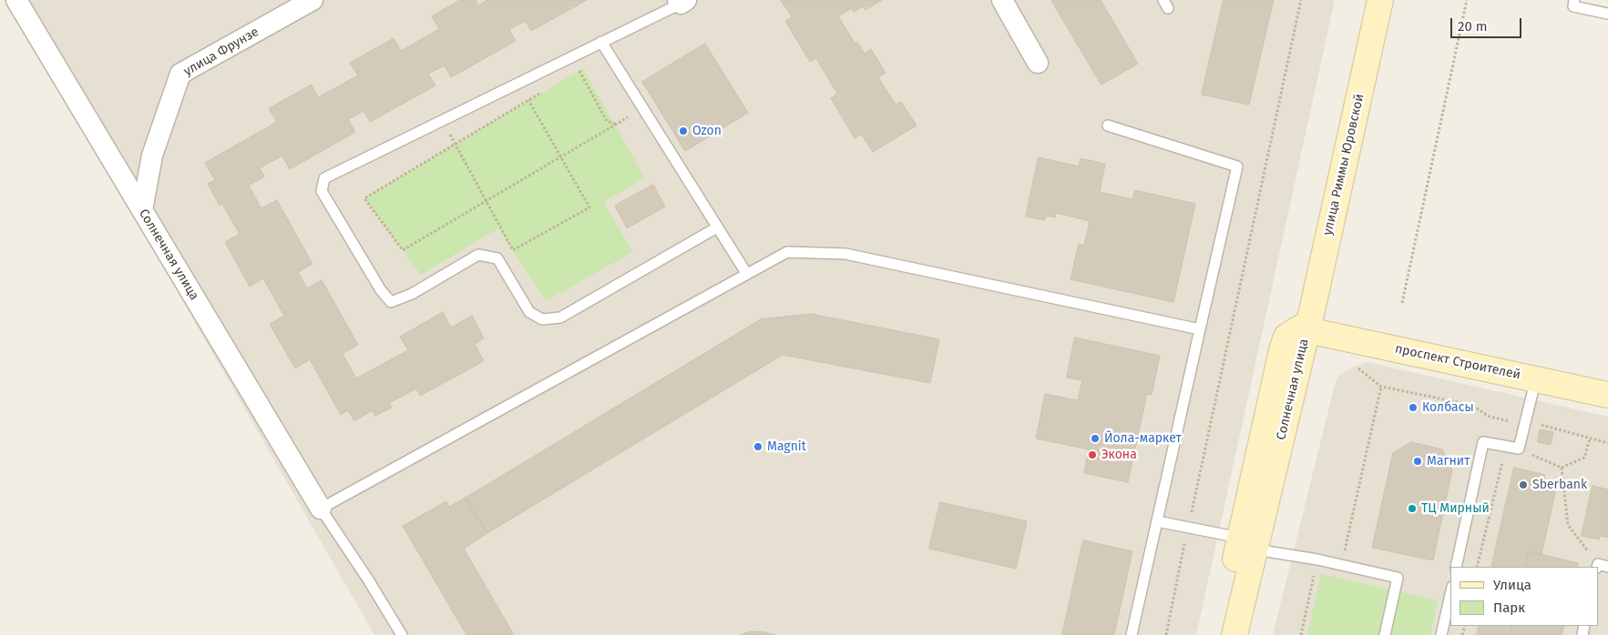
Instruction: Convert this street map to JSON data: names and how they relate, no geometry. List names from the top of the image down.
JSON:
{
  "streets": {
    "main road": ["улица Риммы Юровской", "Солнечная улица", "проспект Строителей"],
    "street": ["улица Фрунзе"]
  },
  "crossings": [
    ["улица Фрунзе", "Солнечная улица"],
    ["улица Риммы Юровской", "Солнечная улица"],
    ["улица Риммы Юровской", "проспект Строителей"],
    ["Солнечная улица", "проспект Строителей"]
  ],
  "places": [
    "Ozon",
    "Колбасы",
    "Йола-маркет",
    "Magnit",
    "Экона",
    "Магнит",
    "Sberbank",
    "ТЦ Мирный"
  ],
  "legend": ["Улица", "Парк"],
  "scale_bar": "20 m"
}
